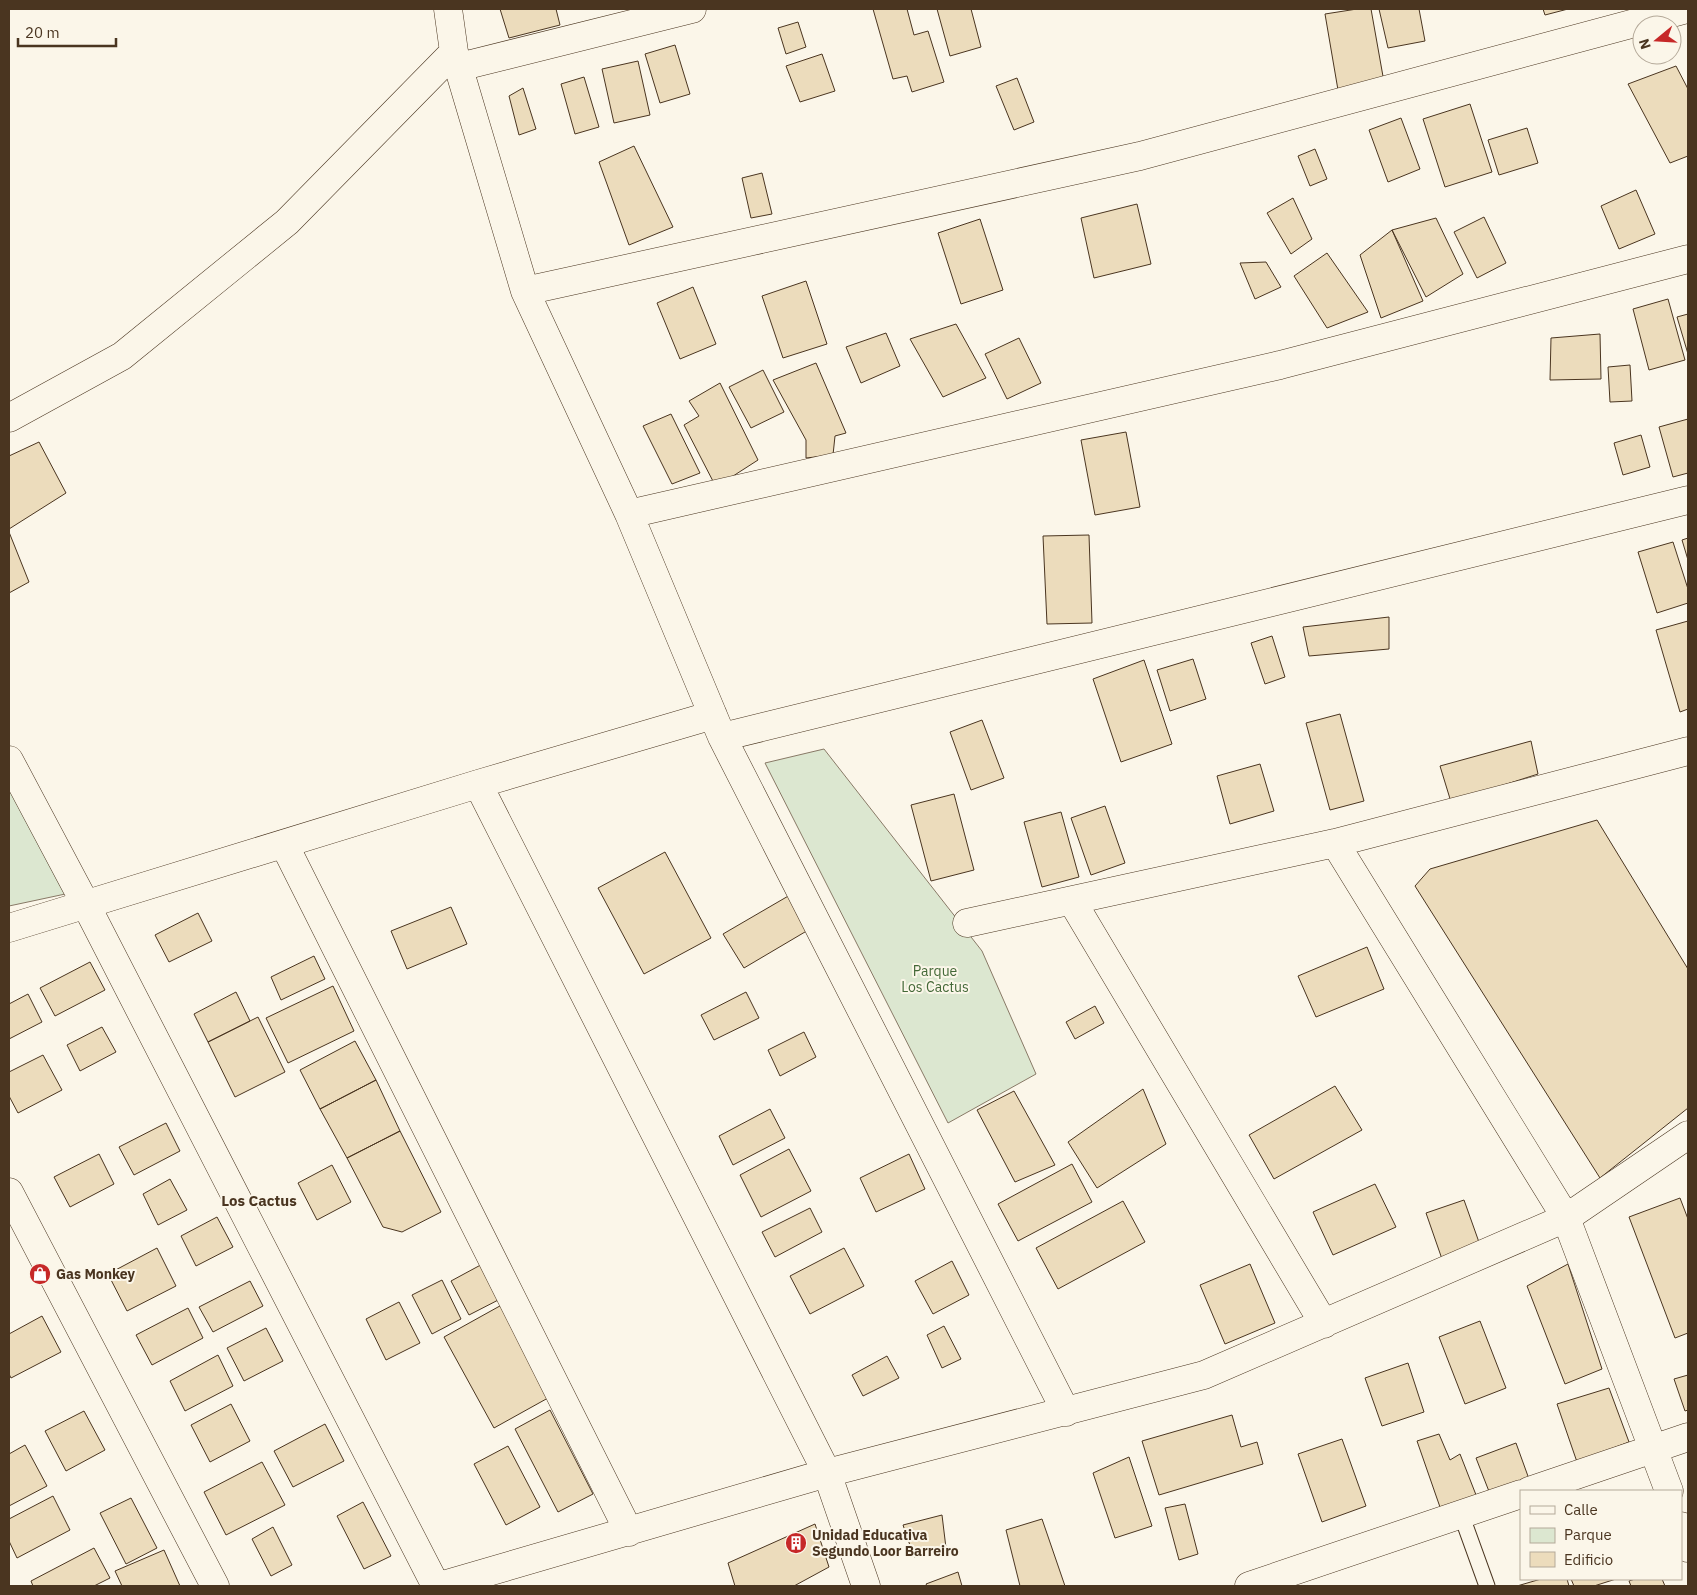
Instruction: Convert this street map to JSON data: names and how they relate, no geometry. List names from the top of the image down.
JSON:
{
  "districts": ["Los Cactus"],
  "parks": ["Parque Los Cactus"],
  "places": {
    "shop": ["Gas Monkey"],
    "building": ["Unidad Educativa Segundo Loor Barreiro"]
  },
  "legend": ["Calle", "Parque", "Edificio"],
  "scale_bar": "20 m",
  "north": "left"
}
